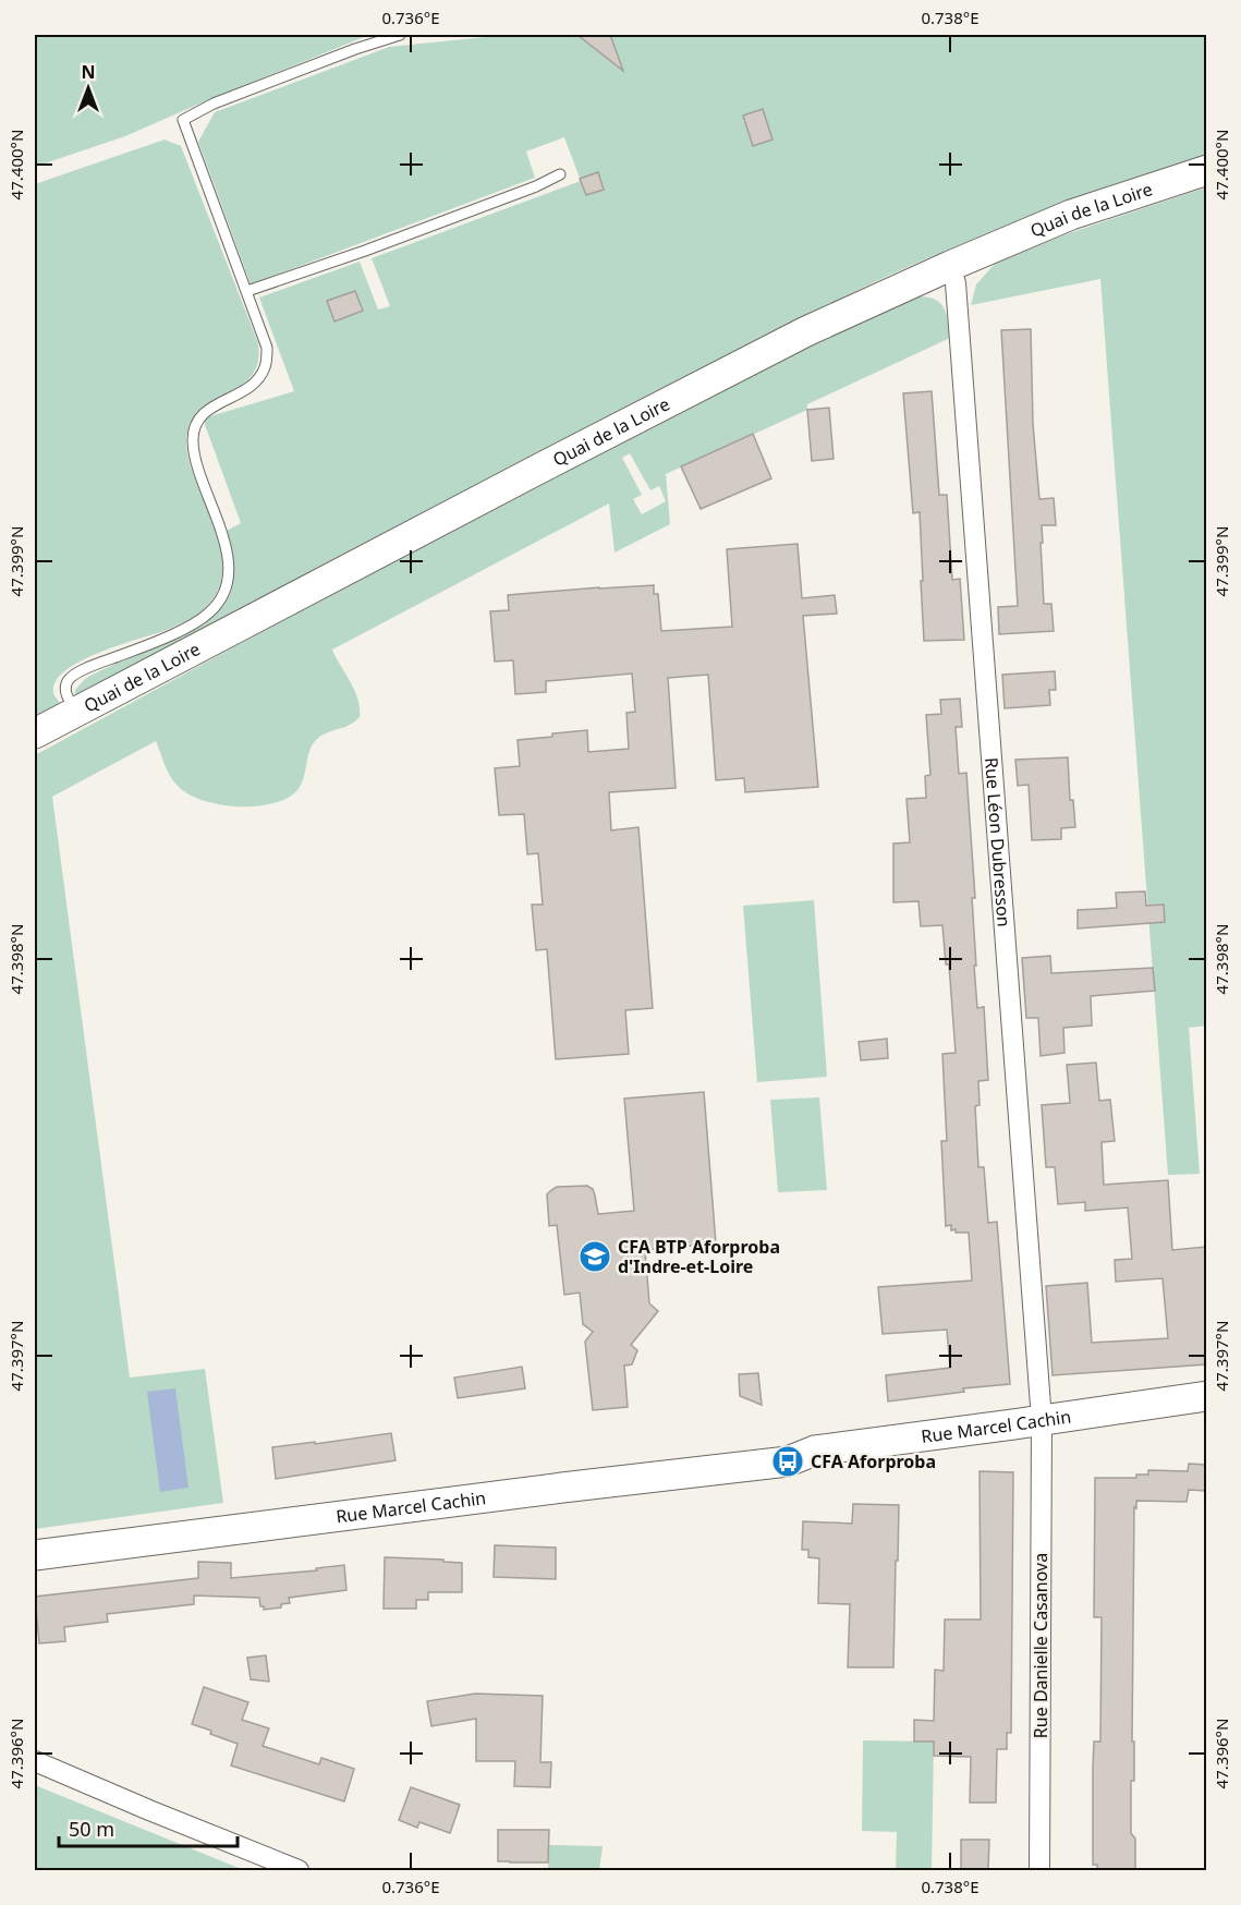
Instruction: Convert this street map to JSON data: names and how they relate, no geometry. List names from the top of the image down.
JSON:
{
  "streets": {
    "street": [
      "Quai de la Loire",
      "Rue Léon Dubresson",
      "Rue Marcel Cachin",
      "Rue Danielle Casanova"
    ]
  },
  "crossings": [
    ["Quai de la Loire", "Rue Léon Dubresson"],
    ["Rue Léon Dubresson", "Rue Marcel Cachin"],
    ["Rue Léon Dubresson", "Rue Danielle Casanova"],
    ["Rue Marcel Cachin", "Rue Danielle Casanova"]
  ],
  "places": {
    "school or university": ["CFA BTP Aforproba d'Indre-et-Loire"],
    "bus stop": ["CFA Aforproba"]
  },
  "scale_bar": "50 m",
  "north": "top",
  "coordinates": [
    "0.736°E",
    "0.738°E",
    "47.400°N",
    "47.399°N",
    "47.398°N",
    "47.397°N",
    "47.396°N"
  ]
}
